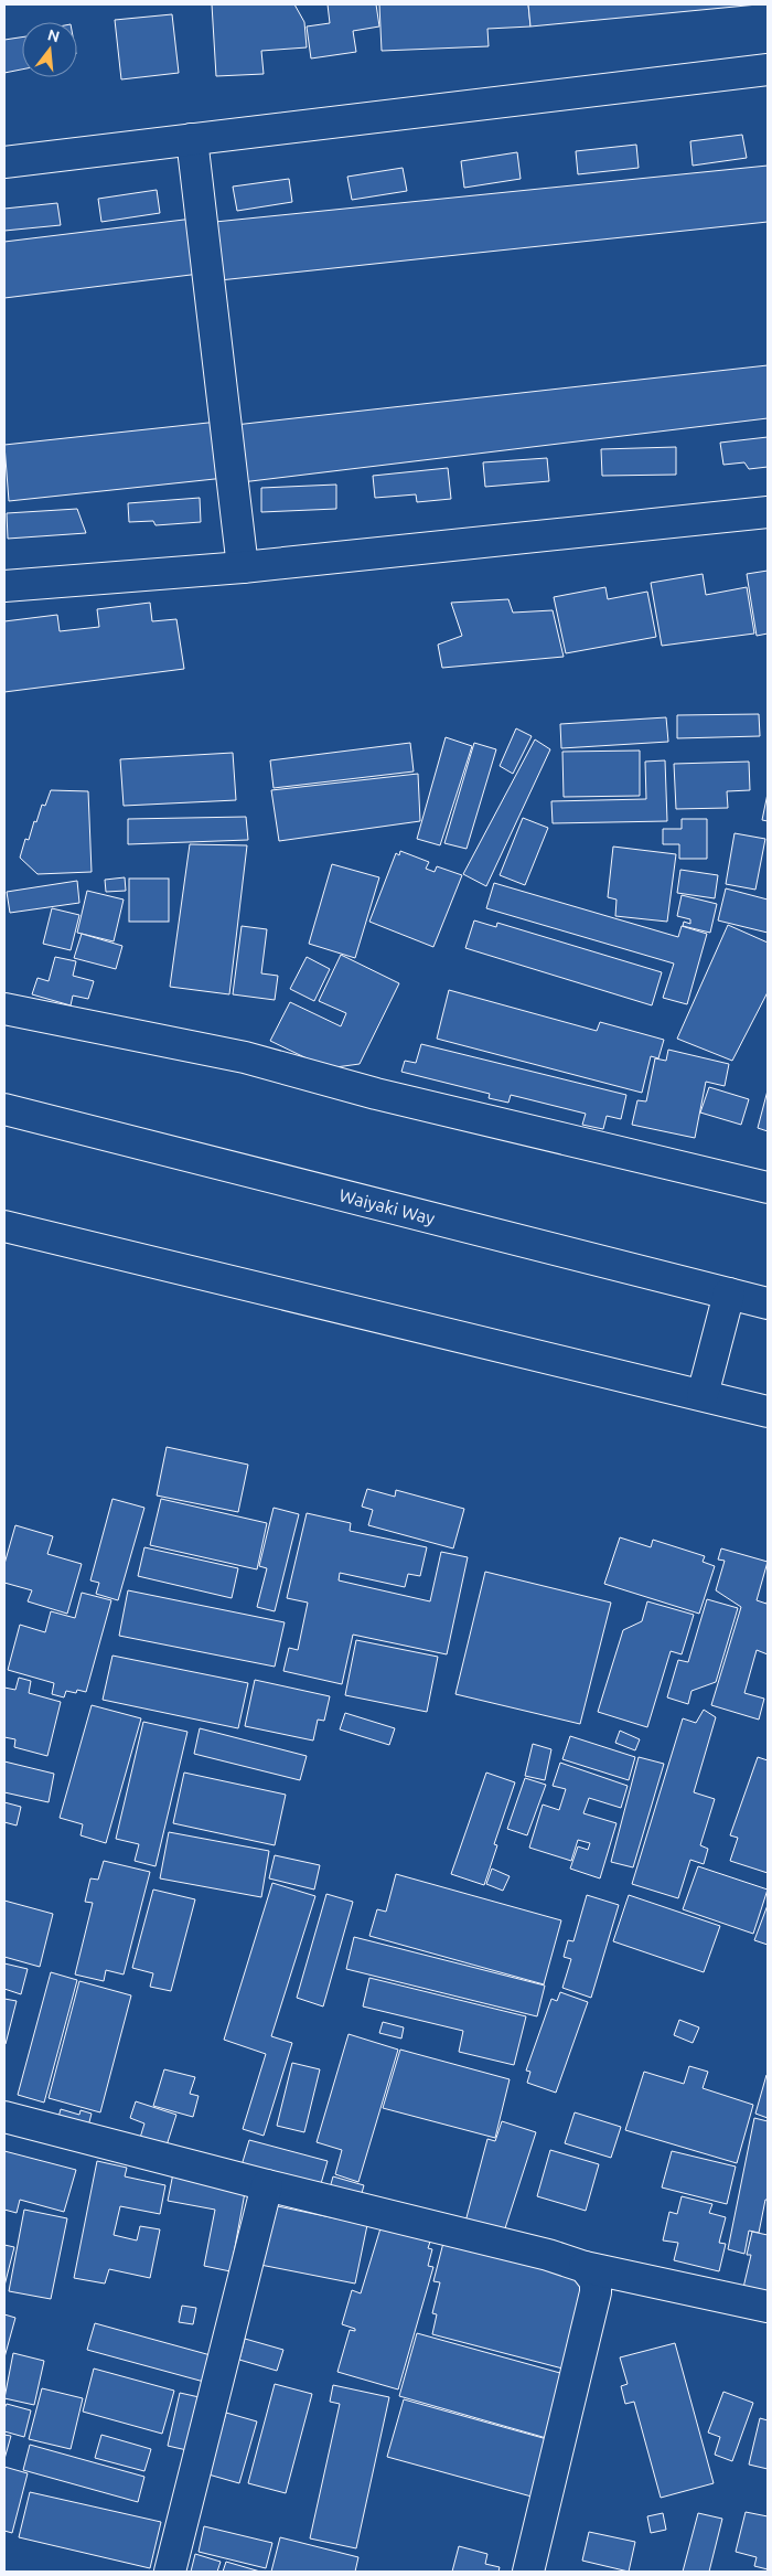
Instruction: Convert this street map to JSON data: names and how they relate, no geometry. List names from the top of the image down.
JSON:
{
  "streets": {
    "main road": ["Waiyaki Way"]
  },
  "north": "top"
}
